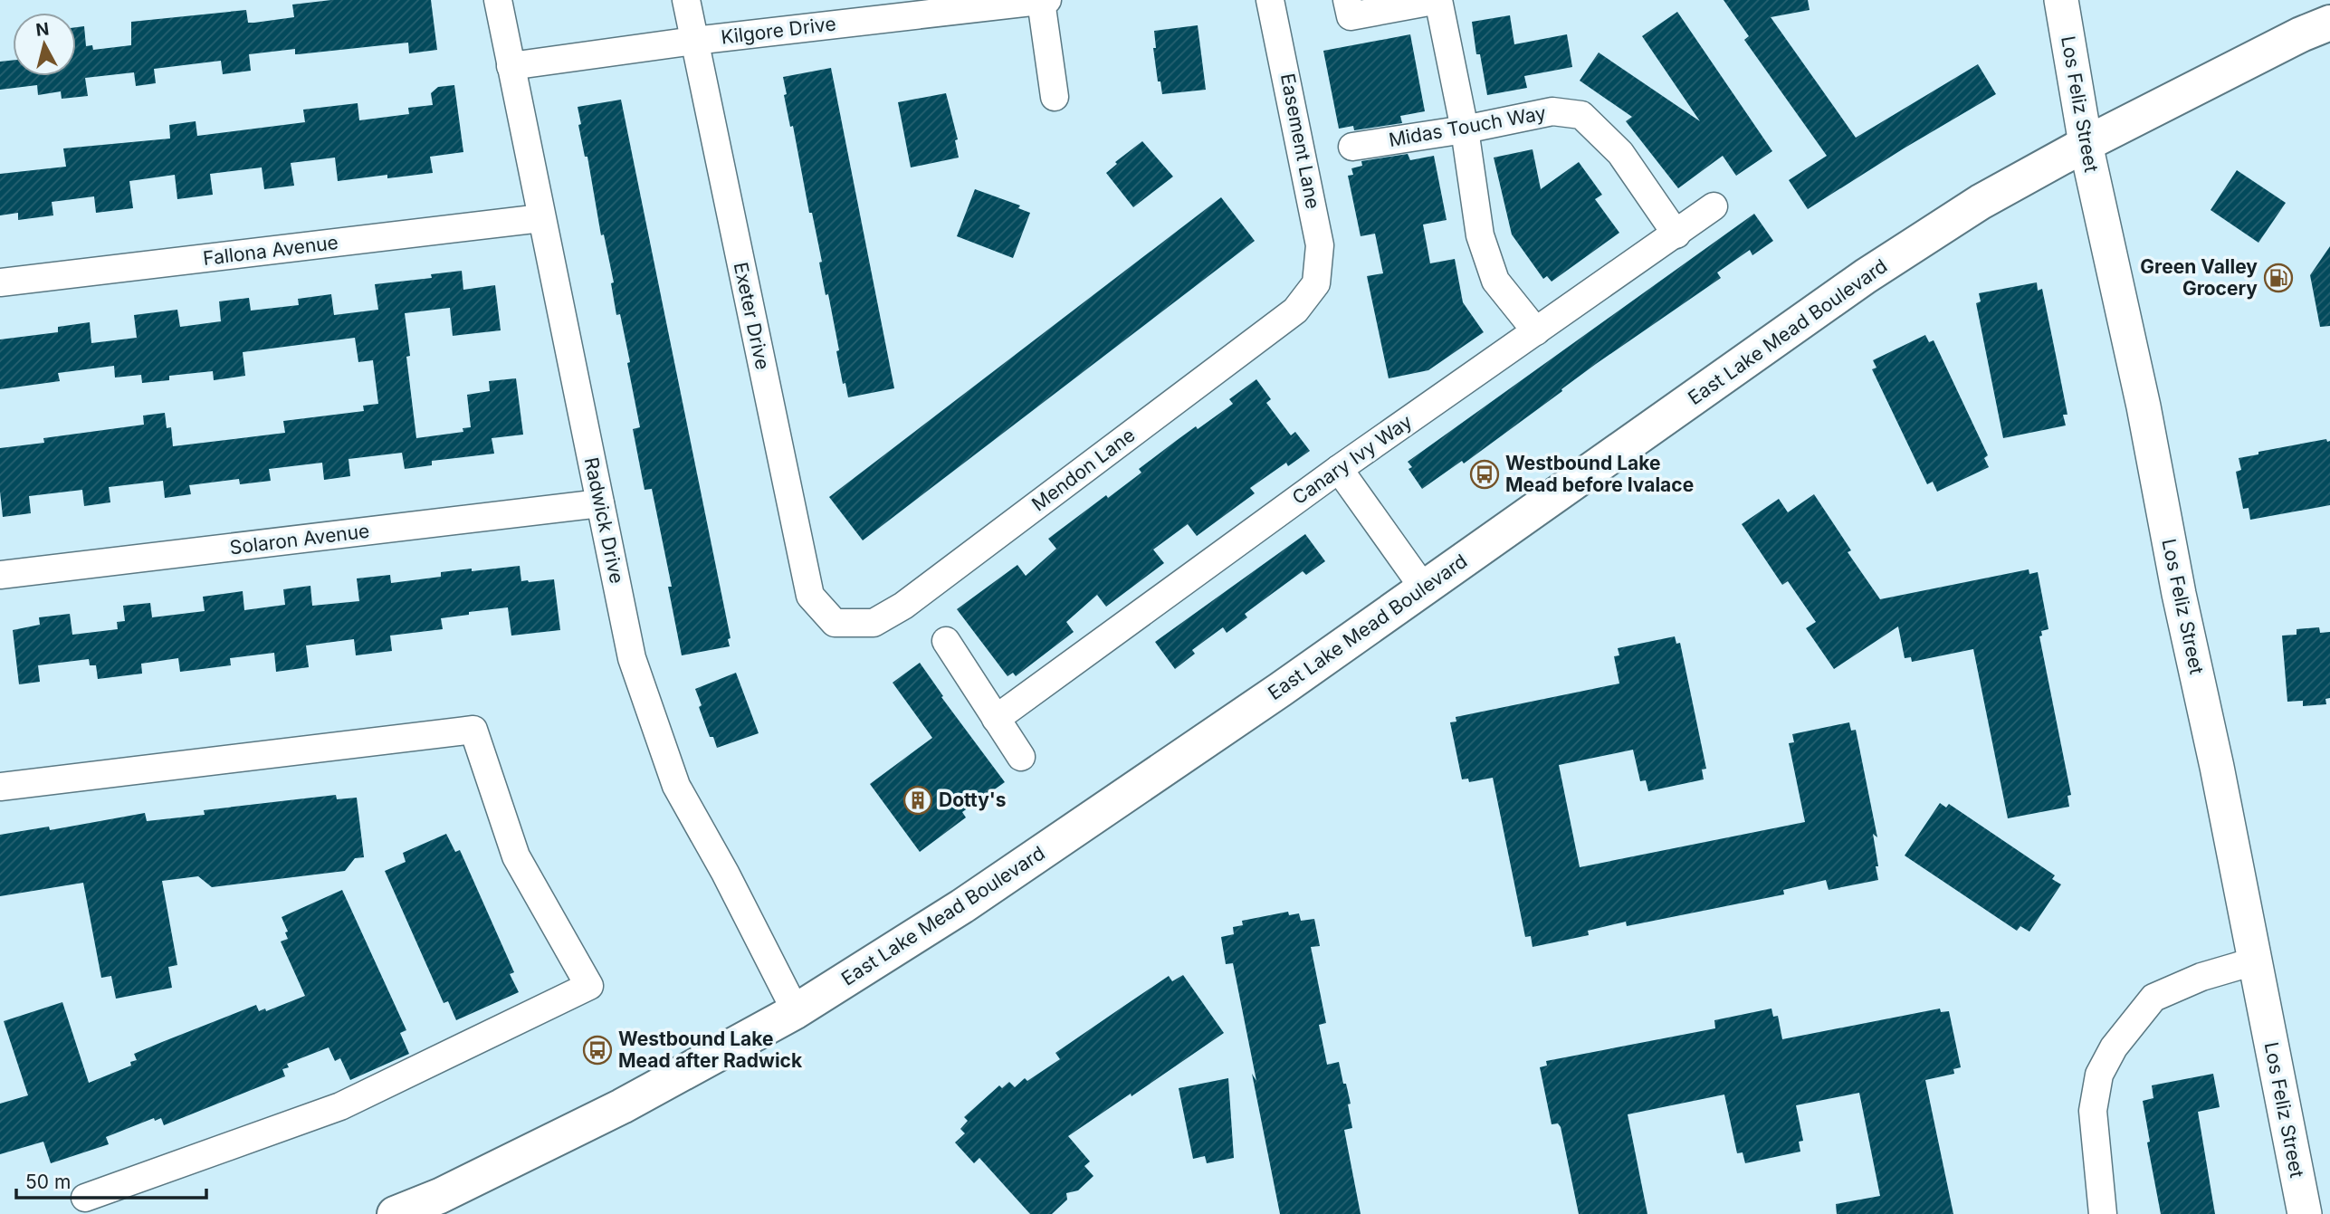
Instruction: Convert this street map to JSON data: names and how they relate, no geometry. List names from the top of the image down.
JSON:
{
  "streets": {
    "main road": ["East Lake Mead Boulevard"],
    "street": [
      "Kilgore Drive",
      "Los Feliz Street",
      "Midas Touch Way",
      "Easement Lane",
      "Fallona Avenue",
      "Exeter Drive",
      "Canary Ivy Way",
      "Mendon Lane",
      "Radwick Drive",
      "Solaron Avenue"
    ]
  },
  "crossings": [
    ["Kilgore Drive", "Exeter Drive"],
    ["Kilgore Drive", "Radwick Drive"],
    ["Los Feliz Street", "East Lake Mead Boulevard"],
    ["Midas Touch Way", "Canary Ivy Way"],
    ["Easement Lane", "Mendon Lane"],
    ["Fallona Avenue", "Radwick Drive"],
    ["Exeter Drive", "Mendon Lane"],
    ["East Lake Mead Boulevard", "Radwick Drive"],
    ["Radwick Drive", "Solaron Avenue"]
  ],
  "places": {
    "fuel station": ["Green Valley Grocery"],
    "bus stop": ["Westbound Lake Mead before Ivalace", "Westbound Lake Mead after Radwick"],
    "building": ["Dotty's"]
  },
  "scale_bar": "50 m",
  "north": "top"
}
